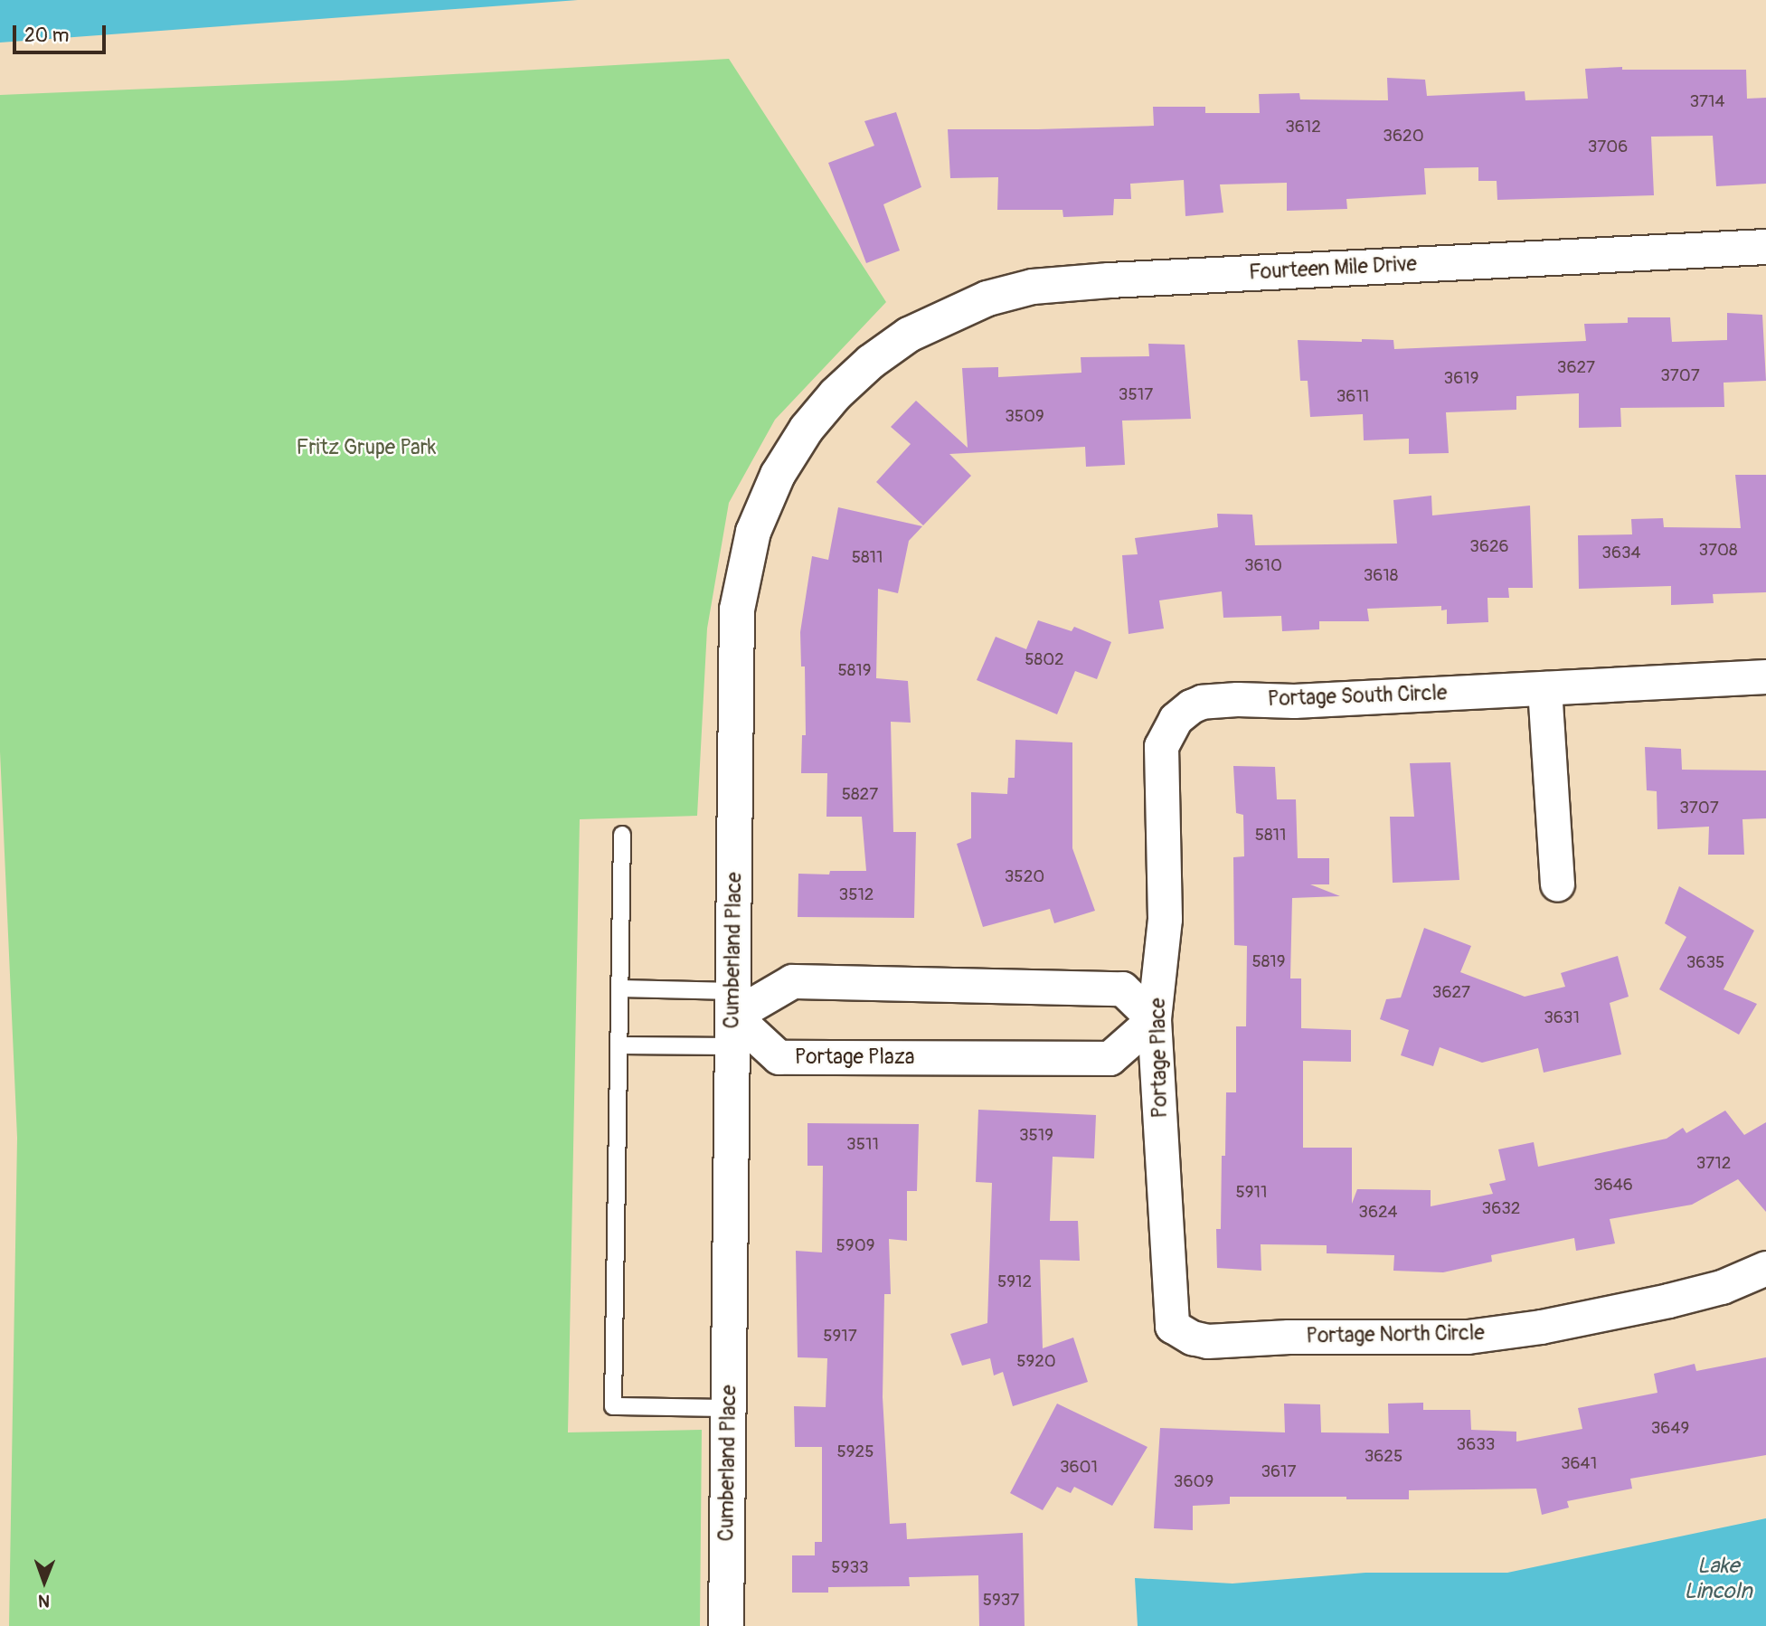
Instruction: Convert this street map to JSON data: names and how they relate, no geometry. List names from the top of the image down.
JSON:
{
  "streets": {
    "street": [
      "Fourteen Mile Drive",
      "Portage South Circle",
      "Cumberland Place",
      "Portage Plaza",
      "Portage Place",
      "Portage North Circle"
    ]
  },
  "crossings": [
    ["Fourteen Mile Drive", "Cumberland Place"],
    ["Portage South Circle", "Portage Place"],
    ["Cumberland Place", "Portage Plaza"],
    ["Portage Plaza", "Portage Place"],
    ["Portage Place", "Portage North Circle"]
  ],
  "water": ["Lake Lincoln"],
  "parks": ["Fritz Grupe Park"],
  "house_numbers": [
    "3714",
    "3612",
    "3620",
    "3706",
    "3627",
    "3707",
    "3619",
    "3517",
    "3611",
    "3509",
    "3626",
    "3708",
    "3634",
    "5811",
    "3610",
    "3618",
    "5802",
    "5819",
    "5827",
    "3707",
    "5811",
    "3520",
    "3512",
    "5819",
    "3635",
    "3627",
    "3631",
    "3519",
    "3511",
    "3712",
    "3646",
    "5911",
    "3632",
    "3624",
    "5909",
    "5912",
    "5917",
    "5920",
    "3649",
    "3633",
    "5925",
    "3625",
    "3641",
    "3601",
    "3617",
    "3609",
    "5933",
    "5937"
  ],
  "scale_bar": "20 m",
  "north": "bottom"
}
